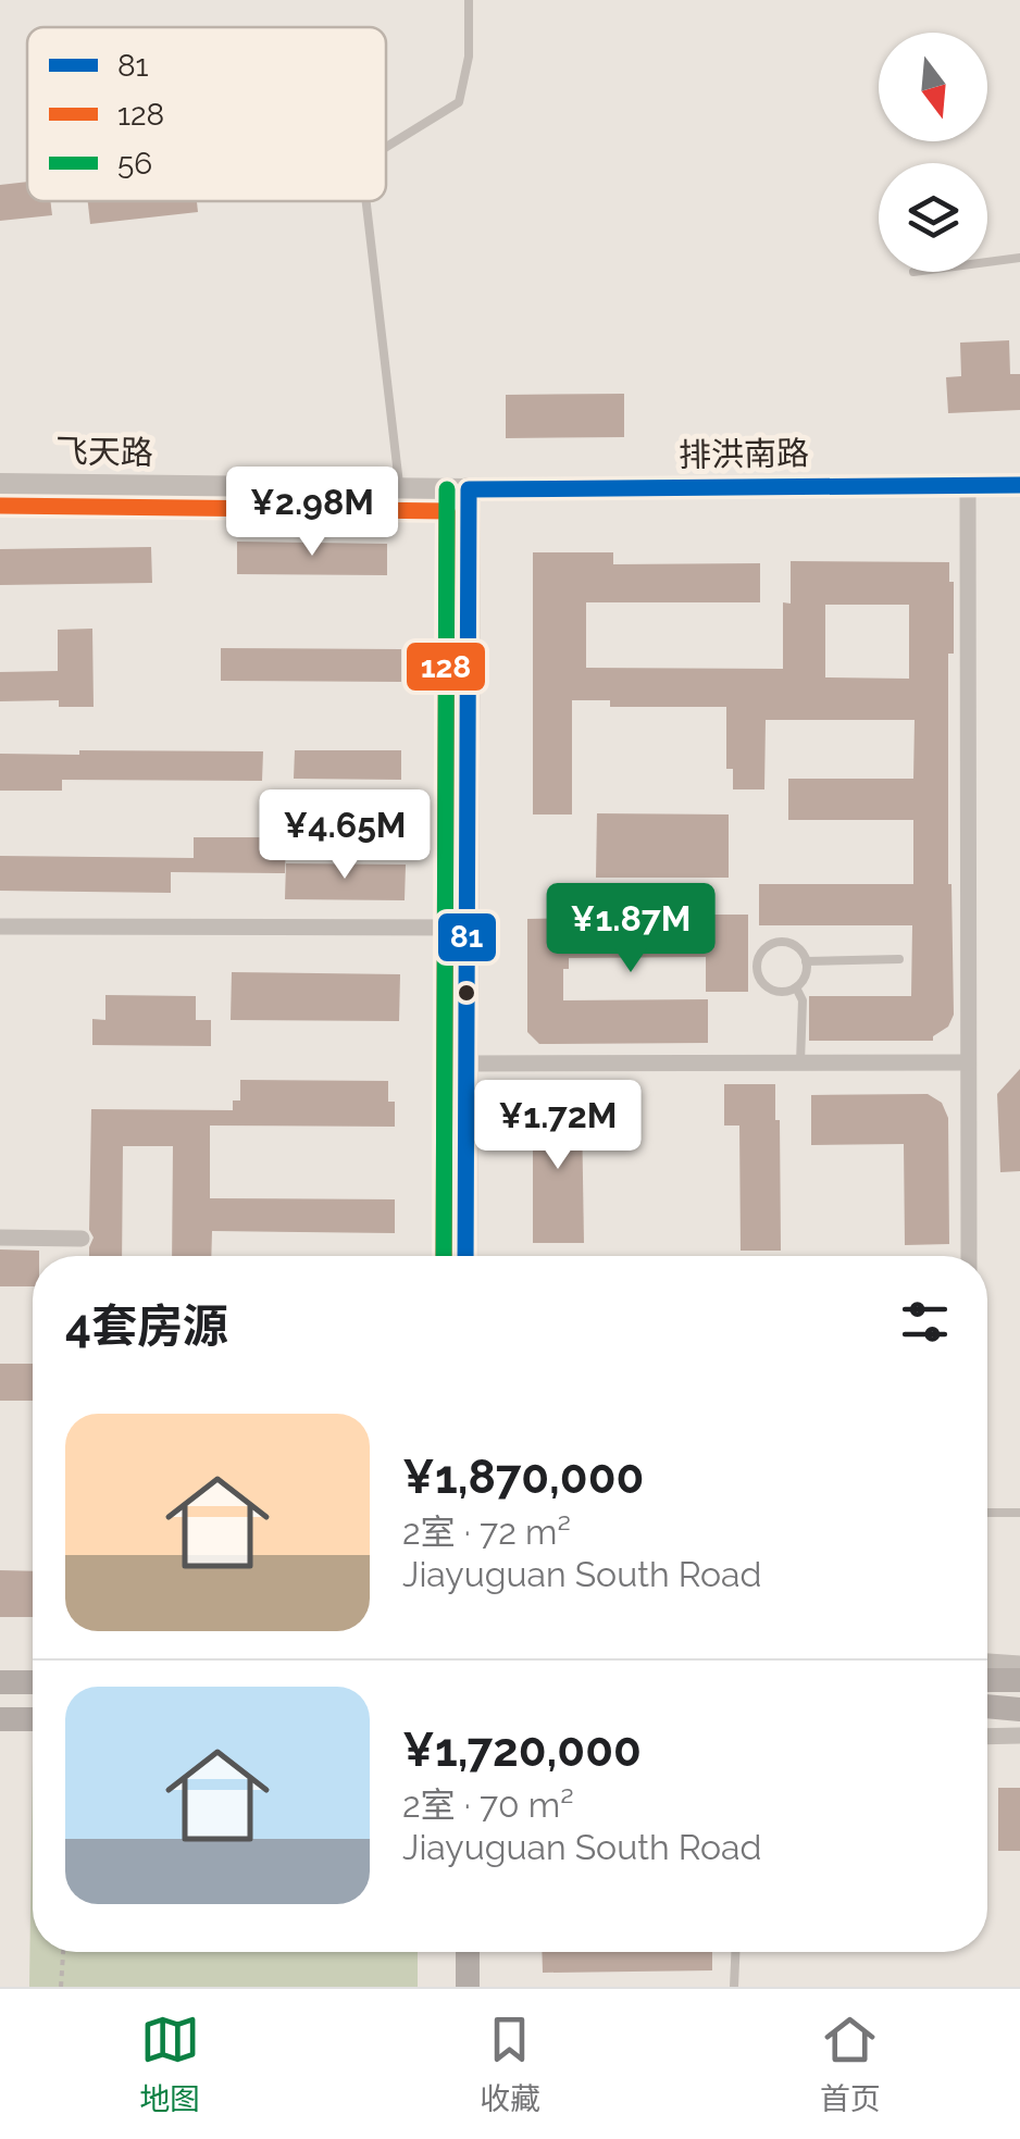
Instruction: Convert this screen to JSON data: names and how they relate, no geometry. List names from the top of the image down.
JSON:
{
  "streets": {
    "street": ["飞天路", "排洪南路"]
  },
  "crossings": [
    ["飞天路", "排洪南路"]
  ],
  "lines": ["transit line 81", "transit line 56", "transit line 128"],
  "legend": ["81", "128", "56"],
  "north": "bottom",
  "page": {
    "price": [
      "¥2.98M",
      "¥4.65M",
      "¥1.87M",
      "¥1.72M"
    ],
    "heading": "4套房源",
    "list": [
      {
        "name": "¥1,870,000",
        "note": "2室 · 72 m² · Jiayuguan South Road"
      },
      {
        "name": "¥1,720,000",
        "note": "2室 · 70 m² · Jiayuguan South Road"
      }
    ],
    "tabs": ["地图", "收藏", "首页"]
  }
}
